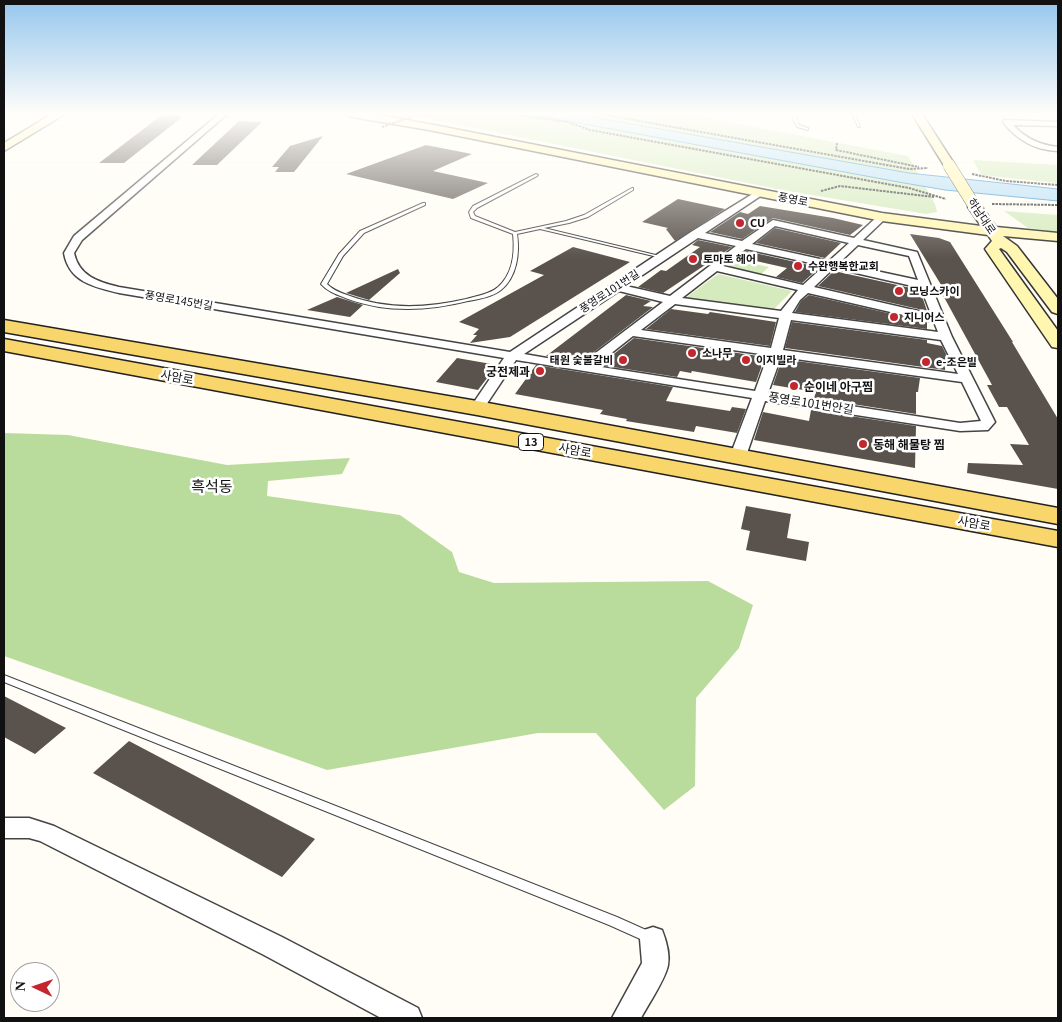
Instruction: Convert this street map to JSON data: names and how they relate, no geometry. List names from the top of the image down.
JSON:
{
  "streets": {
    "main road": [
      "풍영로",
      "하남대로",
      "사암로",
      "13"
    ],
    "street": ["풍영로101번길", "풍영로145번길", "풍영로101번안길"]
  },
  "crossings": [
    ["풍영로", "하남대로"],
    ["풍영로", "풍영로101번길"],
    ["풍영로101번길", "풍영로145번길"],
    ["풍영로101번길", "사암로"],
    ["풍영로101번길", "풍영로101번안길"],
    ["풍영로145번길", "풍영로101번안길"]
  ],
  "districts": ["흑석동"],
  "places": [
    "CU",
    "토마토 헤어",
    "수완행복한교회",
    "모닝스카이",
    "지니어스",
    "소나무",
    "태원 숯불갈비",
    "이지빌라",
    "e-조은빌",
    "궁전제과",
    "순이네 아구찜",
    "동해 해물탕 찜"
  ],
  "north": "left"
}
